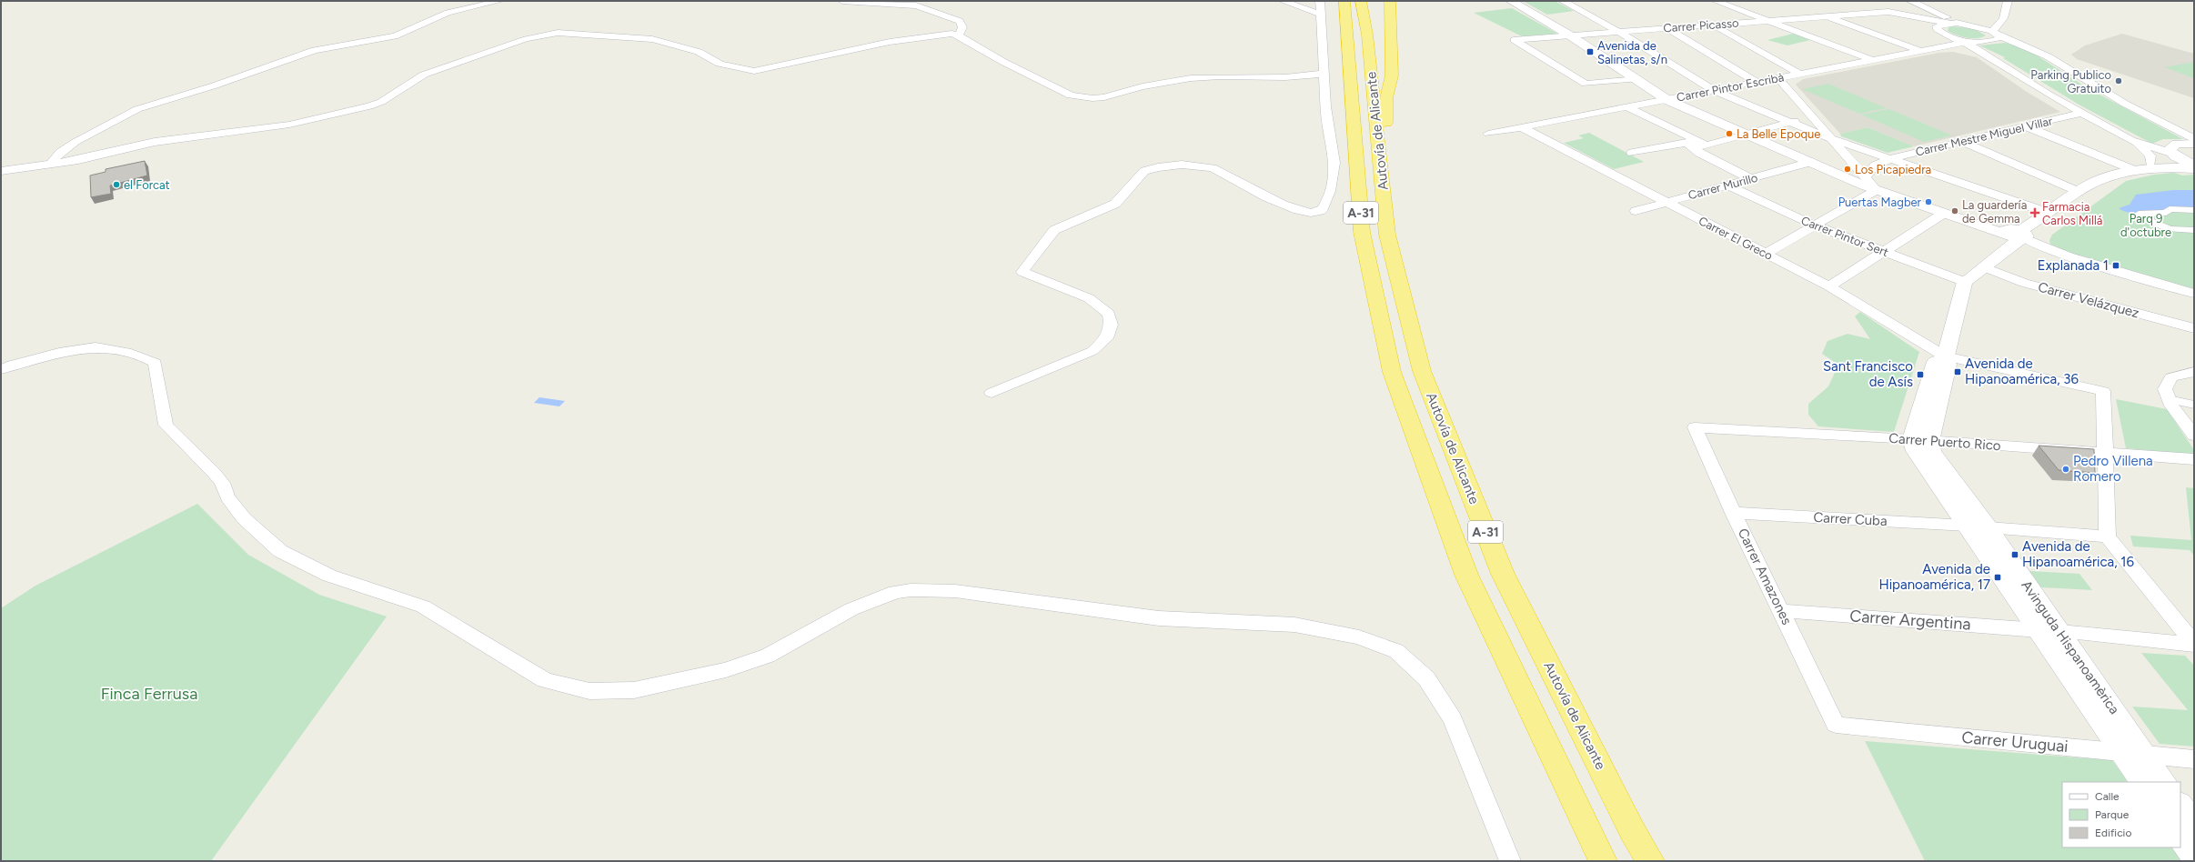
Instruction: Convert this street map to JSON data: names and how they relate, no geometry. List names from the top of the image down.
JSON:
{
  "streets": {
    "highway": ["Autovía de Alicante", "A-31"],
    "street": [
      "Carrer Picasso",
      "Carrer Pintor Escribà",
      "Carrer Mestre Miguel Villar",
      "Carrer Murillo",
      "Carrer Pintor Sert",
      "Carrer El Greco",
      "Carrer Velázquez",
      "Carrer Puerto Rico",
      "Carrer Cuba",
      "Carrer Amazones",
      "Carrer Argentina",
      "Avinguda Hispanoamèrica",
      "Carrer Uruguai"
    ]
  },
  "crossings": [
    ["Carrer Pintor Escribà", "Carrer El Greco"],
    ["Carrer Murillo", "Carrer Pintor Sert"],
    ["Carrer Murillo", "Carrer El Greco"],
    ["Carrer El Greco", "Carrer Puerto Rico"],
    ["Carrer Puerto Rico", "Carrer Amazones"],
    ["Carrer Puerto Rico", "Avinguda Hispanoamèrica"],
    ["Carrer Cuba", "Carrer Amazones"],
    ["Carrer Cuba", "Avinguda Hispanoamèrica"],
    ["Carrer Amazones", "Carrer Argentina"],
    ["Carrer Amazones", "Carrer Uruguai"],
    ["Carrer Argentina", "Avinguda Hispanoamèrica"],
    ["Avinguda Hispanoamèrica", "Carrer Uruguai"]
  ],
  "parks": ["Parq 9 d'octubre", "Finca Ferrusa"],
  "places": {
    "transit": [
      "Avenida de Salinetas, s/n",
      "Explanada 1",
      "Avenida de Hipanoamérica, 36",
      "Sant Francisco de Asís",
      "Avenida de Hipanoamérica, 16",
      "Avenida de Hipanoamérica, 17"
    ],
    "other": [
      "Parking Publico Gratuito",
      "La Belle Epoque",
      "Los Picapiedra",
      "el Forcat",
      "Puertas Magber",
      "La guardería de Gemma",
      "Pedro Villena Romero"
    ],
    "health": ["Farmacia Carlos Millá"]
  },
  "legend": ["Calle", "Parque", "Edificio"]
}
